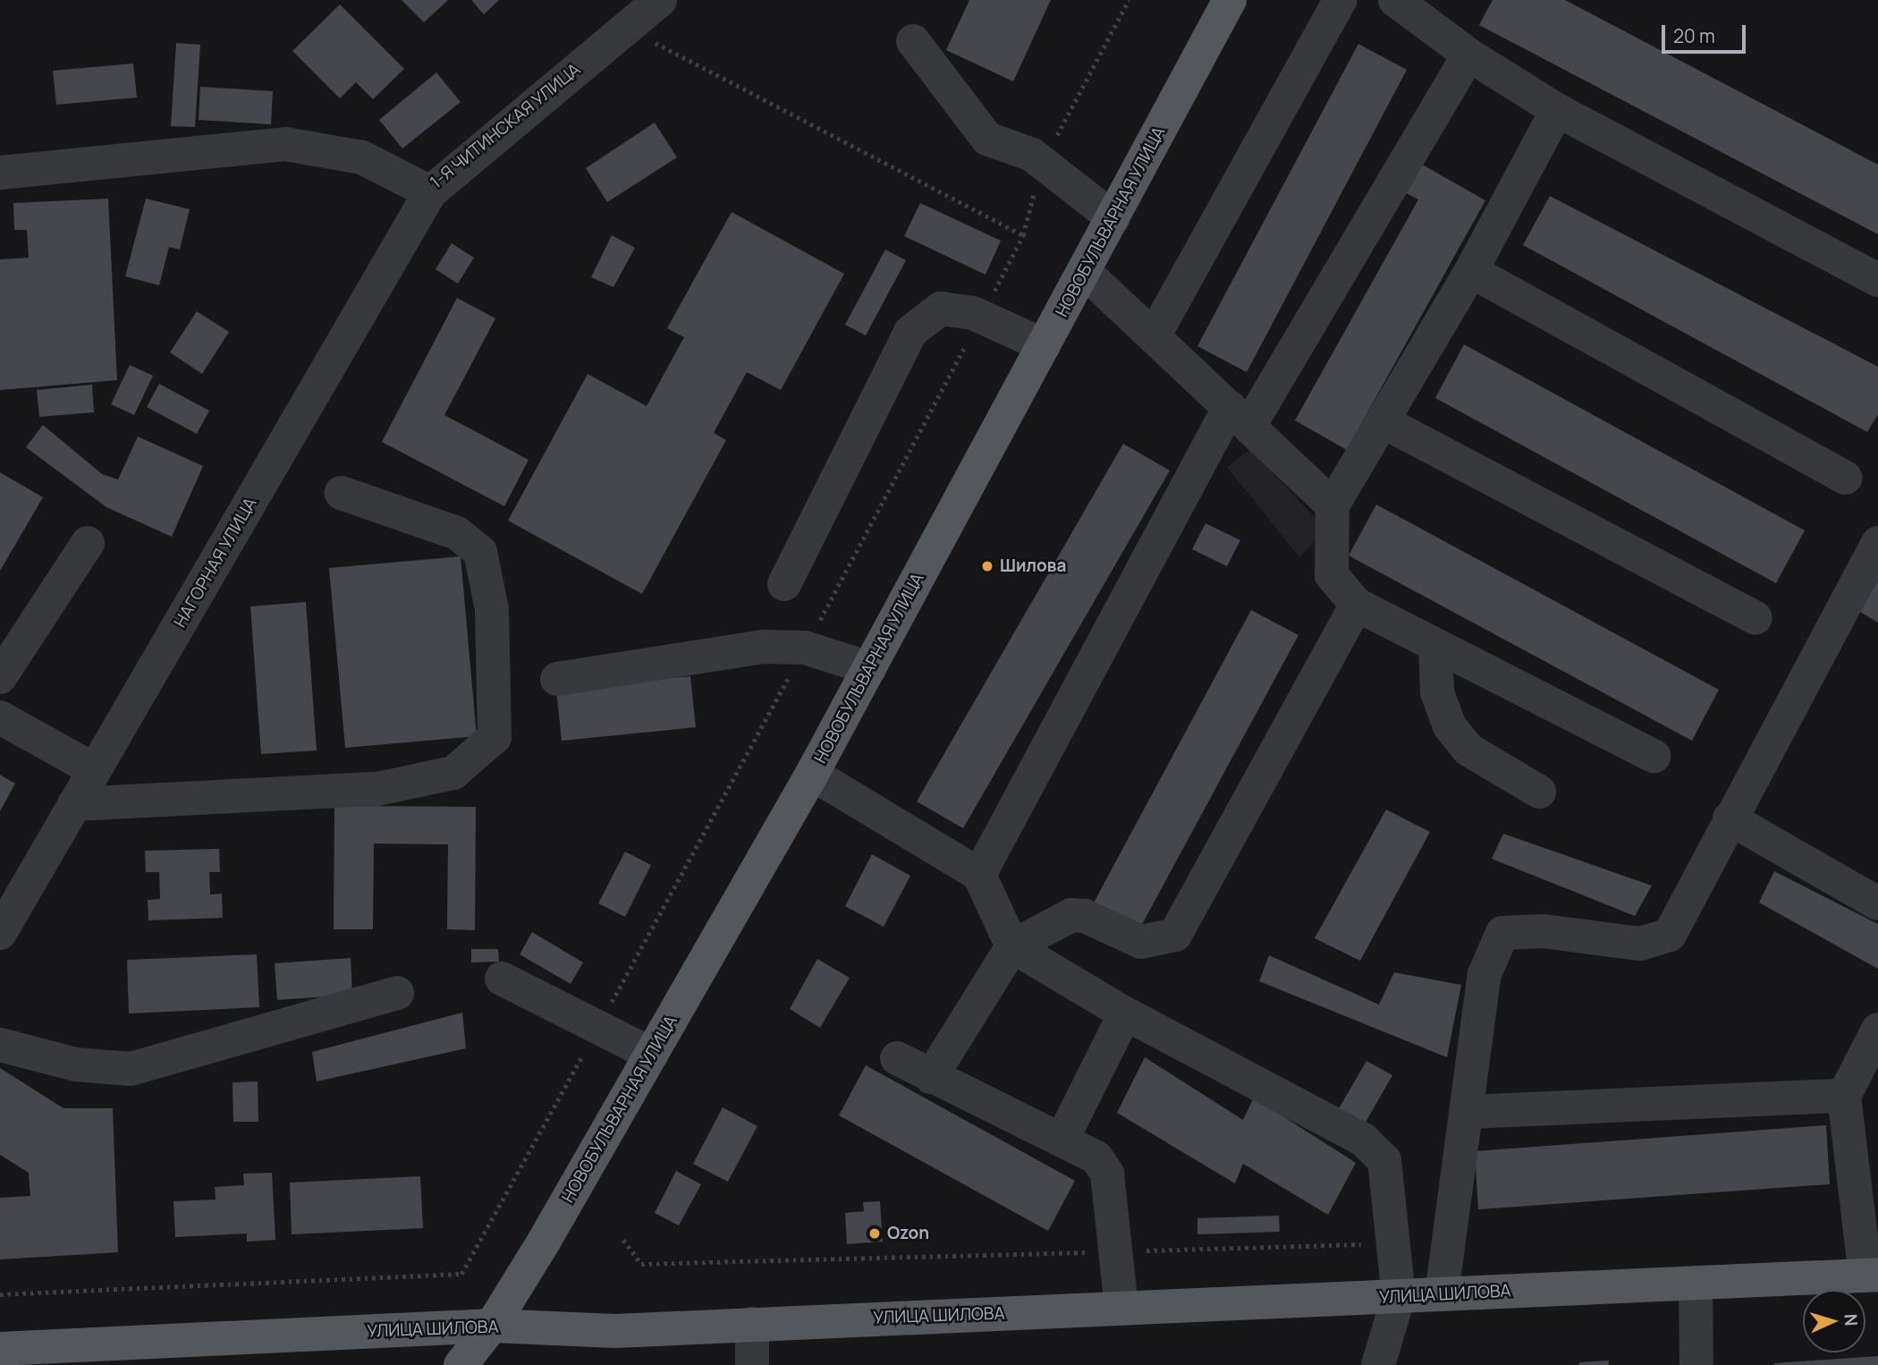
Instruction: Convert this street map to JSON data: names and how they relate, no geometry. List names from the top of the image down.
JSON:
{
  "streets": {
    "main road": ["НОВОБУЛЬВАРНАЯ УЛИЦА", "УЛИЦА ШИЛОВА"],
    "street": ["1-Я ЧИТИНСКАЯ УЛИЦА", "НАГОРНАЯ УЛИЦА"]
  },
  "crossings": [
    ["1-Я ЧИТИНСКАЯ УЛИЦА", "НАГОРНАЯ УЛИЦА"],
    ["НОВОБУЛЬВАРНАЯ УЛИЦА", "УЛИЦА ШИЛОВА"]
  ],
  "places": ["Шилова", "Ozon"],
  "scale_bar": "20 m",
  "north": "right"
}
